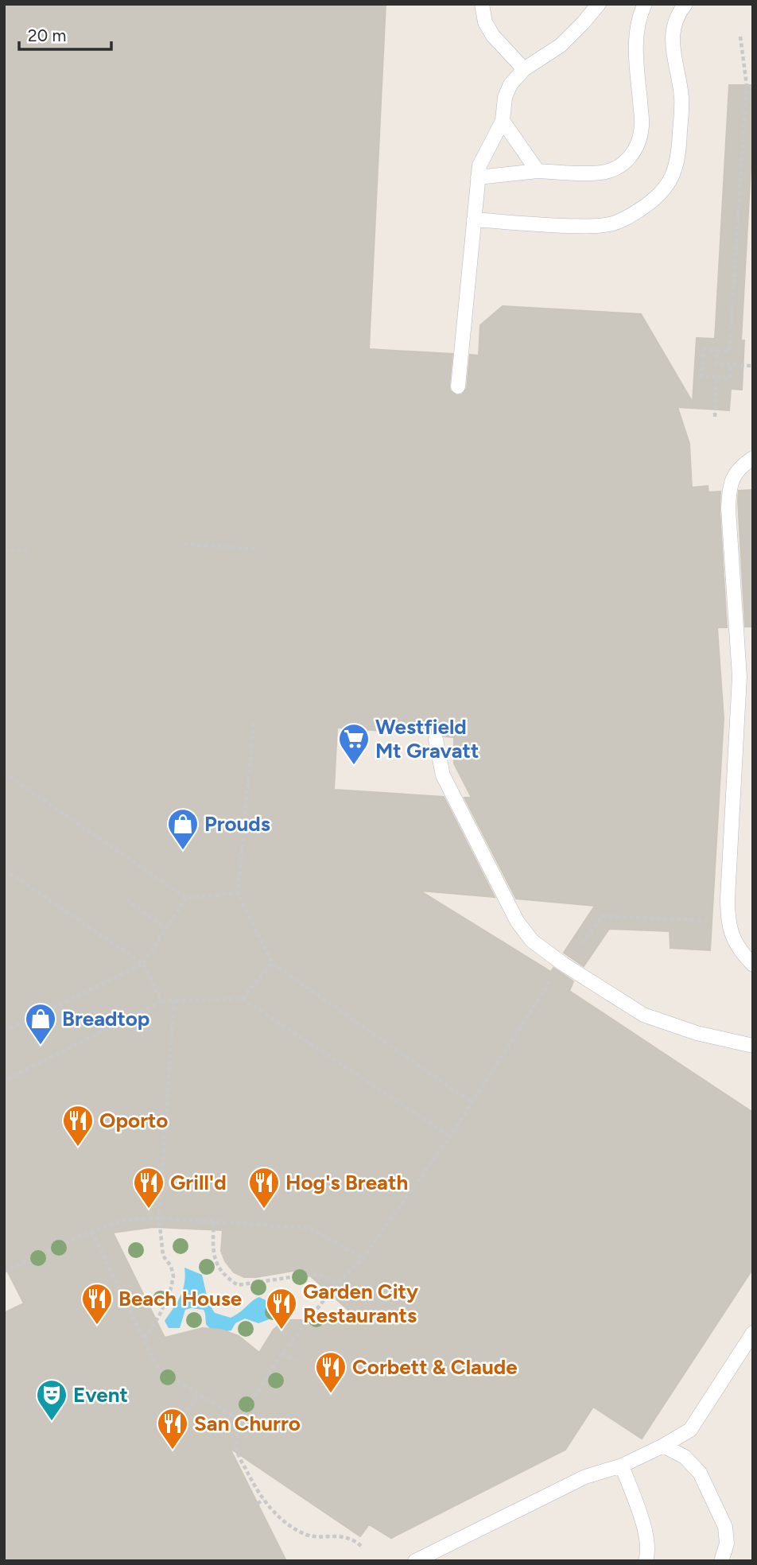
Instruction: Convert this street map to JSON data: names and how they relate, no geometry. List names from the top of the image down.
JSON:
{
  "places": {
    "supermarket": ["Westfield Mt Gravatt"],
    "shop": ["Prouds", "Breadtop"],
    "restaurant": [
      "Oporto",
      "Grill'd",
      "Hog's Breath",
      "Beach House",
      "Garden City Restaurants",
      "Corbett & Claude",
      "San Churro"
    ],
    "theatre": ["Event"]
  },
  "scale_bar": "20 m"
}
